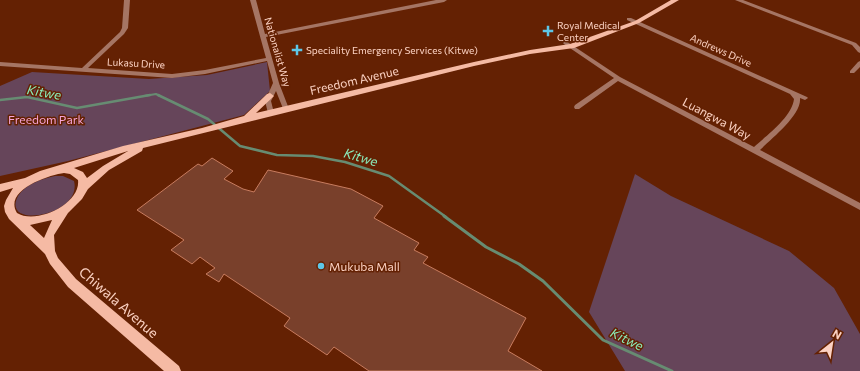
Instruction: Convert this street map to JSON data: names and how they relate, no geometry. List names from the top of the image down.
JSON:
{
  "streets": {
    "main road": ["Freedom Avenue", "Chiwala Avenue"],
    "street": [
      "Andrews Drive",
      "Nationalist Way",
      "Lukasu Drive",
      "Luangwa Way"
    ]
  },
  "crossings": [
    ["Andrews Drive", "Freedom Avenue"],
    ["Nationalist Way", "Lukasu Drive"],
    ["Nationalist Way", "Freedom Avenue"],
    ["Freedom Avenue", "Luangwa Way"]
  ],
  "water": ["Kitwe"],
  "parks": ["Freedom Park"],
  "places": {
    "health": ["Royal Medical Center", "Speciality Emergency Services (Kitwe)"],
    "other": ["Mukuba Mall"]
  },
  "north": "top right"
}
